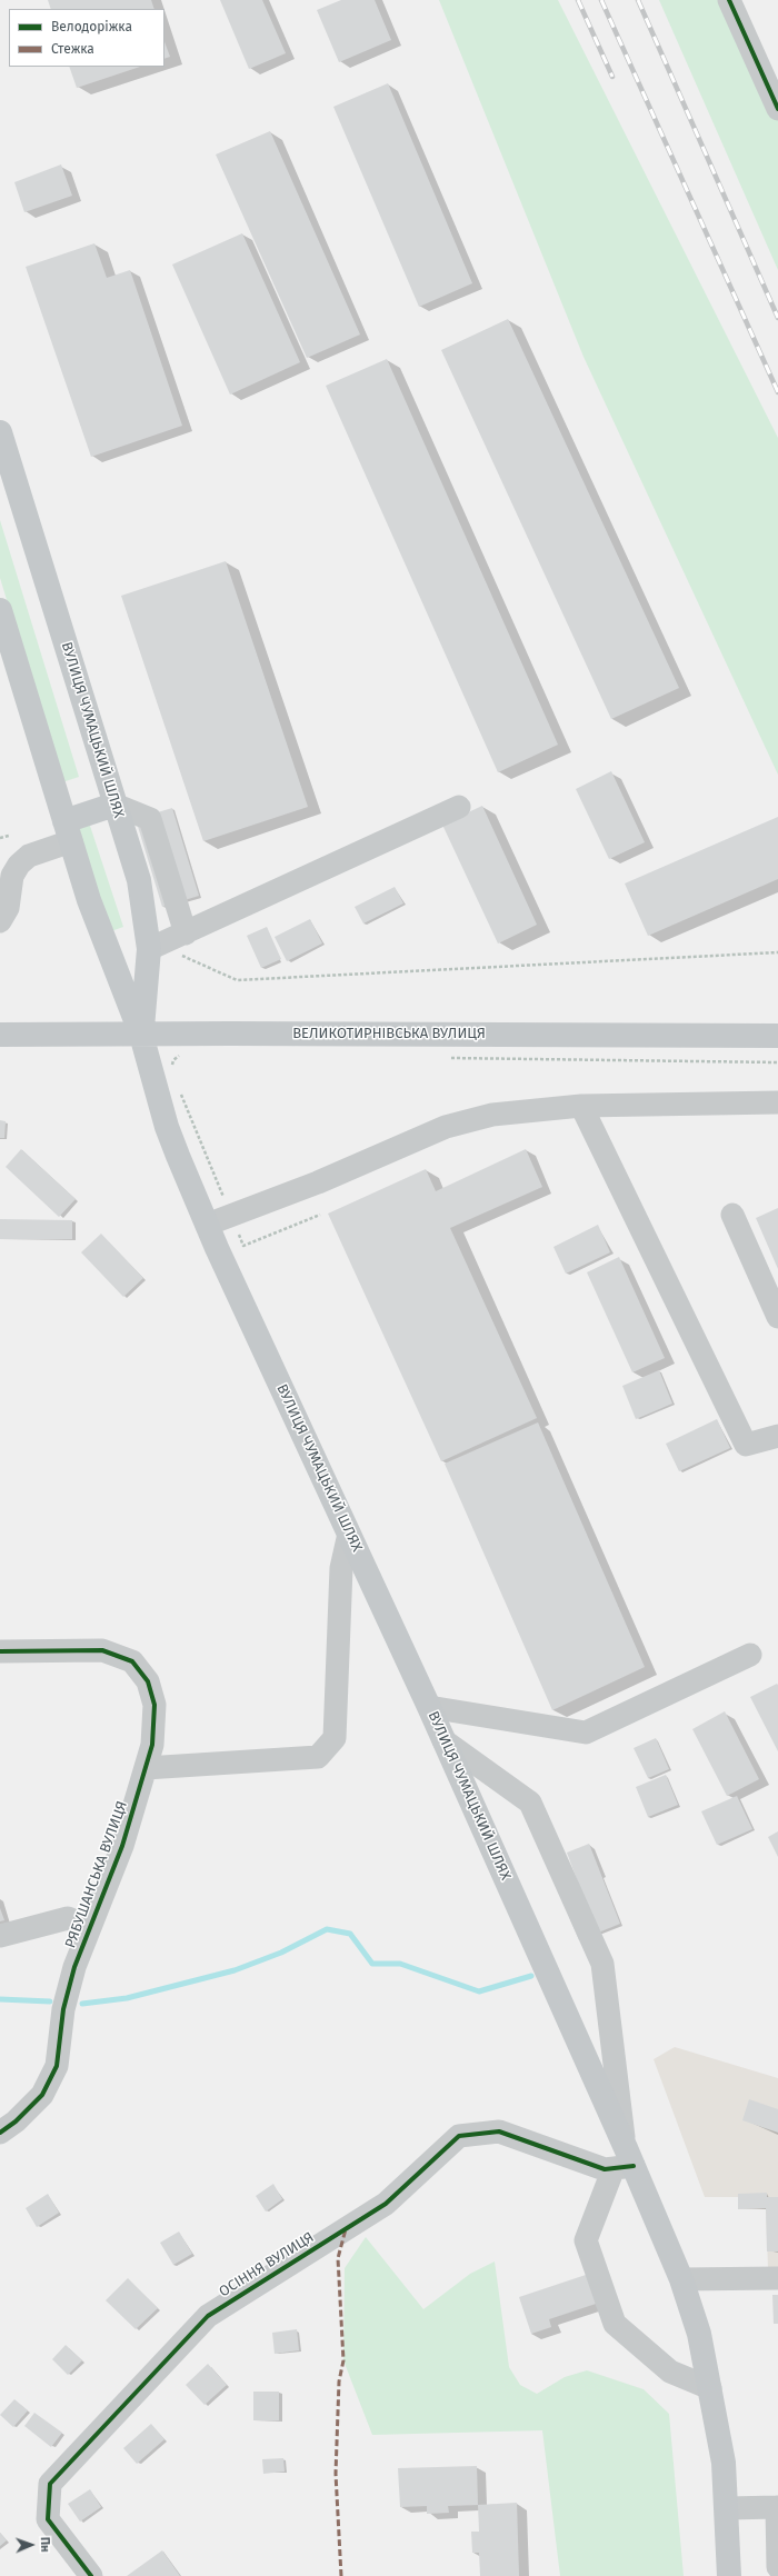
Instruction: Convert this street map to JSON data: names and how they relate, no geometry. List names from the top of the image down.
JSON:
{
  "streets": {
    "main road": ["ВУЛИЦЯ ЧУМАЦЬКИЙ ШЛЯХ", "ВЕЛИКОТИРНІВСЬКА ВУЛИЦЯ"],
    "street": ["РЯБУШАНСЬКА ВУЛИЦЯ", "ОСІННЯ ВУЛИЦЯ"]
  },
  "crossings": [
    ["ВУЛИЦЯ ЧУМАЦЬКИЙ ШЛЯХ", "ВЕЛИКОТИРНІВСЬКА ВУЛИЦЯ"],
    ["ВУЛИЦЯ ЧУМАЦЬКИЙ ШЛЯХ", "ОСІННЯ ВУЛИЦЯ"]
  ],
  "legend": ["Велодоріжка", "Стежка"],
  "north": "right"
}
